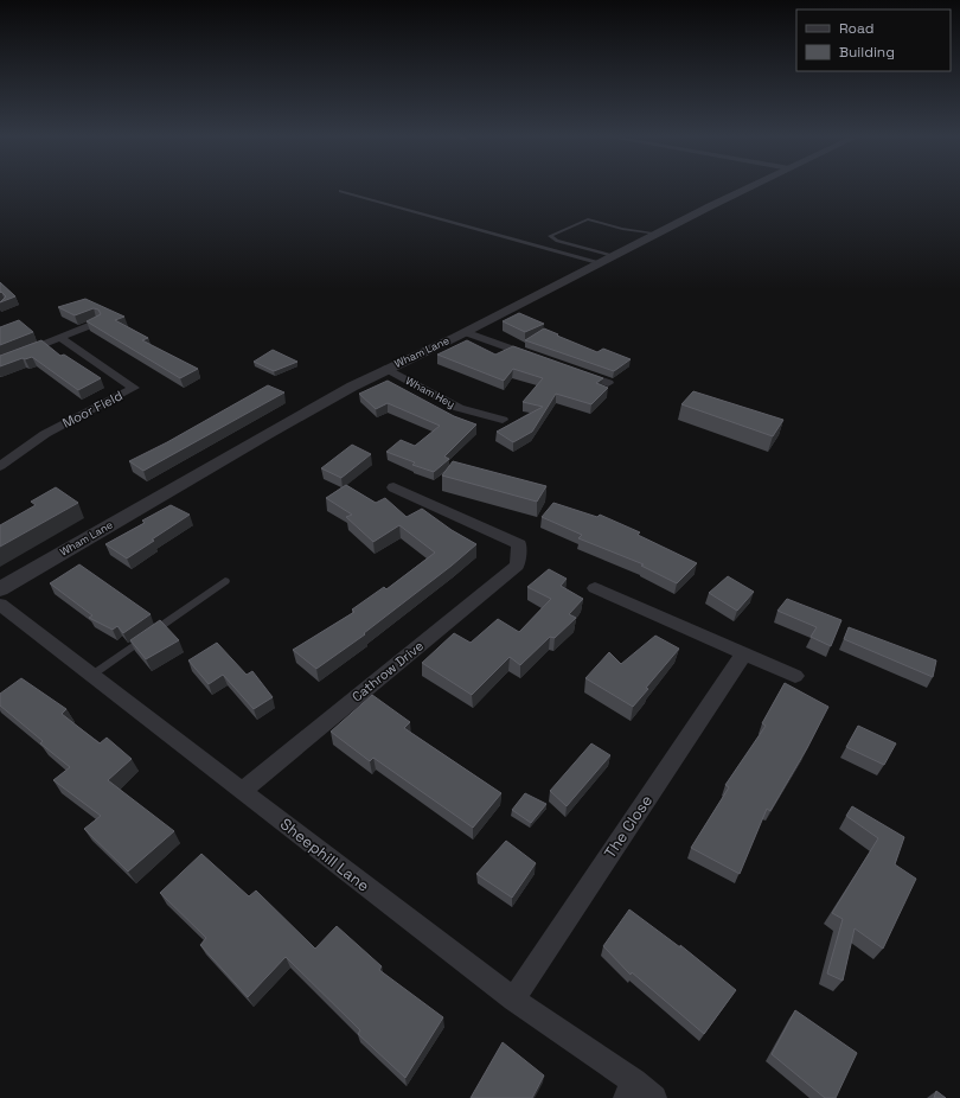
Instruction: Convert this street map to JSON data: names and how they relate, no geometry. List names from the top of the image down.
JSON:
{
  "streets": {
    "street": [
      "Wham Lane",
      "Wham Hey",
      "Moor Field",
      "Cathrow Drive",
      "The Close",
      "Sheephill Lane"
    ]
  },
  "crossings": [
    ["Wham Lane", "Wham Hey"],
    ["Cathrow Drive", "Sheephill Lane"],
    ["The Close", "Sheephill Lane"]
  ],
  "legend": ["Road", "Building"]
}
